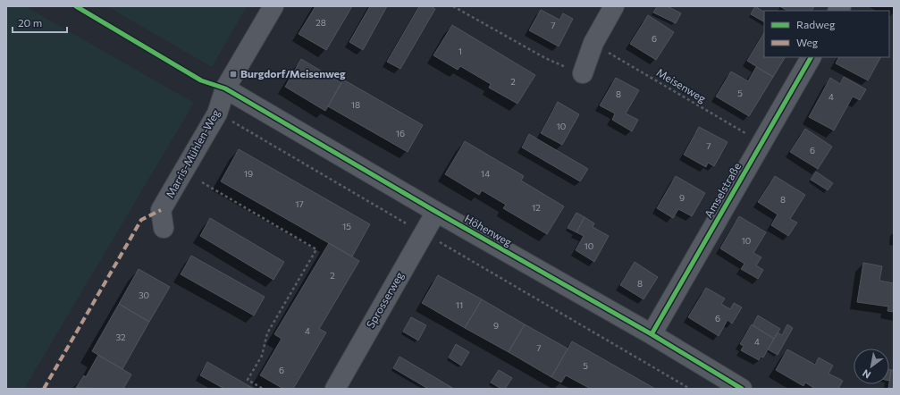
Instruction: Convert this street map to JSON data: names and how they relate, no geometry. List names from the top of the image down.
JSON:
{
  "streets": {
    "street": [
      "Marris-Mühlen-Weg",
      "Amselstraße",
      "Höhenweg",
      "Sprosserweg"
    ],
    "path": ["Meisenweg"]
  },
  "crossings": [
    ["Meisenweg", "Amselstraße"],
    ["Marris-Mühlen-Weg", "Höhenweg"],
    ["Amselstraße", "Höhenweg"],
    ["Höhenweg", "Sprosserweg"]
  ],
  "places": {
    "transit": ["Burgdorf/Meisenweg"]
  },
  "house_numbers": [
    "28",
    "7",
    "6",
    "1",
    "2",
    "5",
    "8",
    "4",
    "18",
    "10",
    "16",
    "7",
    "6",
    "19",
    "14",
    "9",
    "8",
    "17",
    "12",
    "15",
    "10",
    "10",
    "2",
    "8",
    "30",
    "11",
    "6",
    "9",
    "4",
    "32",
    "4",
    "7",
    "5",
    "6"
  ],
  "legend": ["Radweg", "Weg"],
  "scale_bar": "20 m",
  "north": "bottom left"
}
